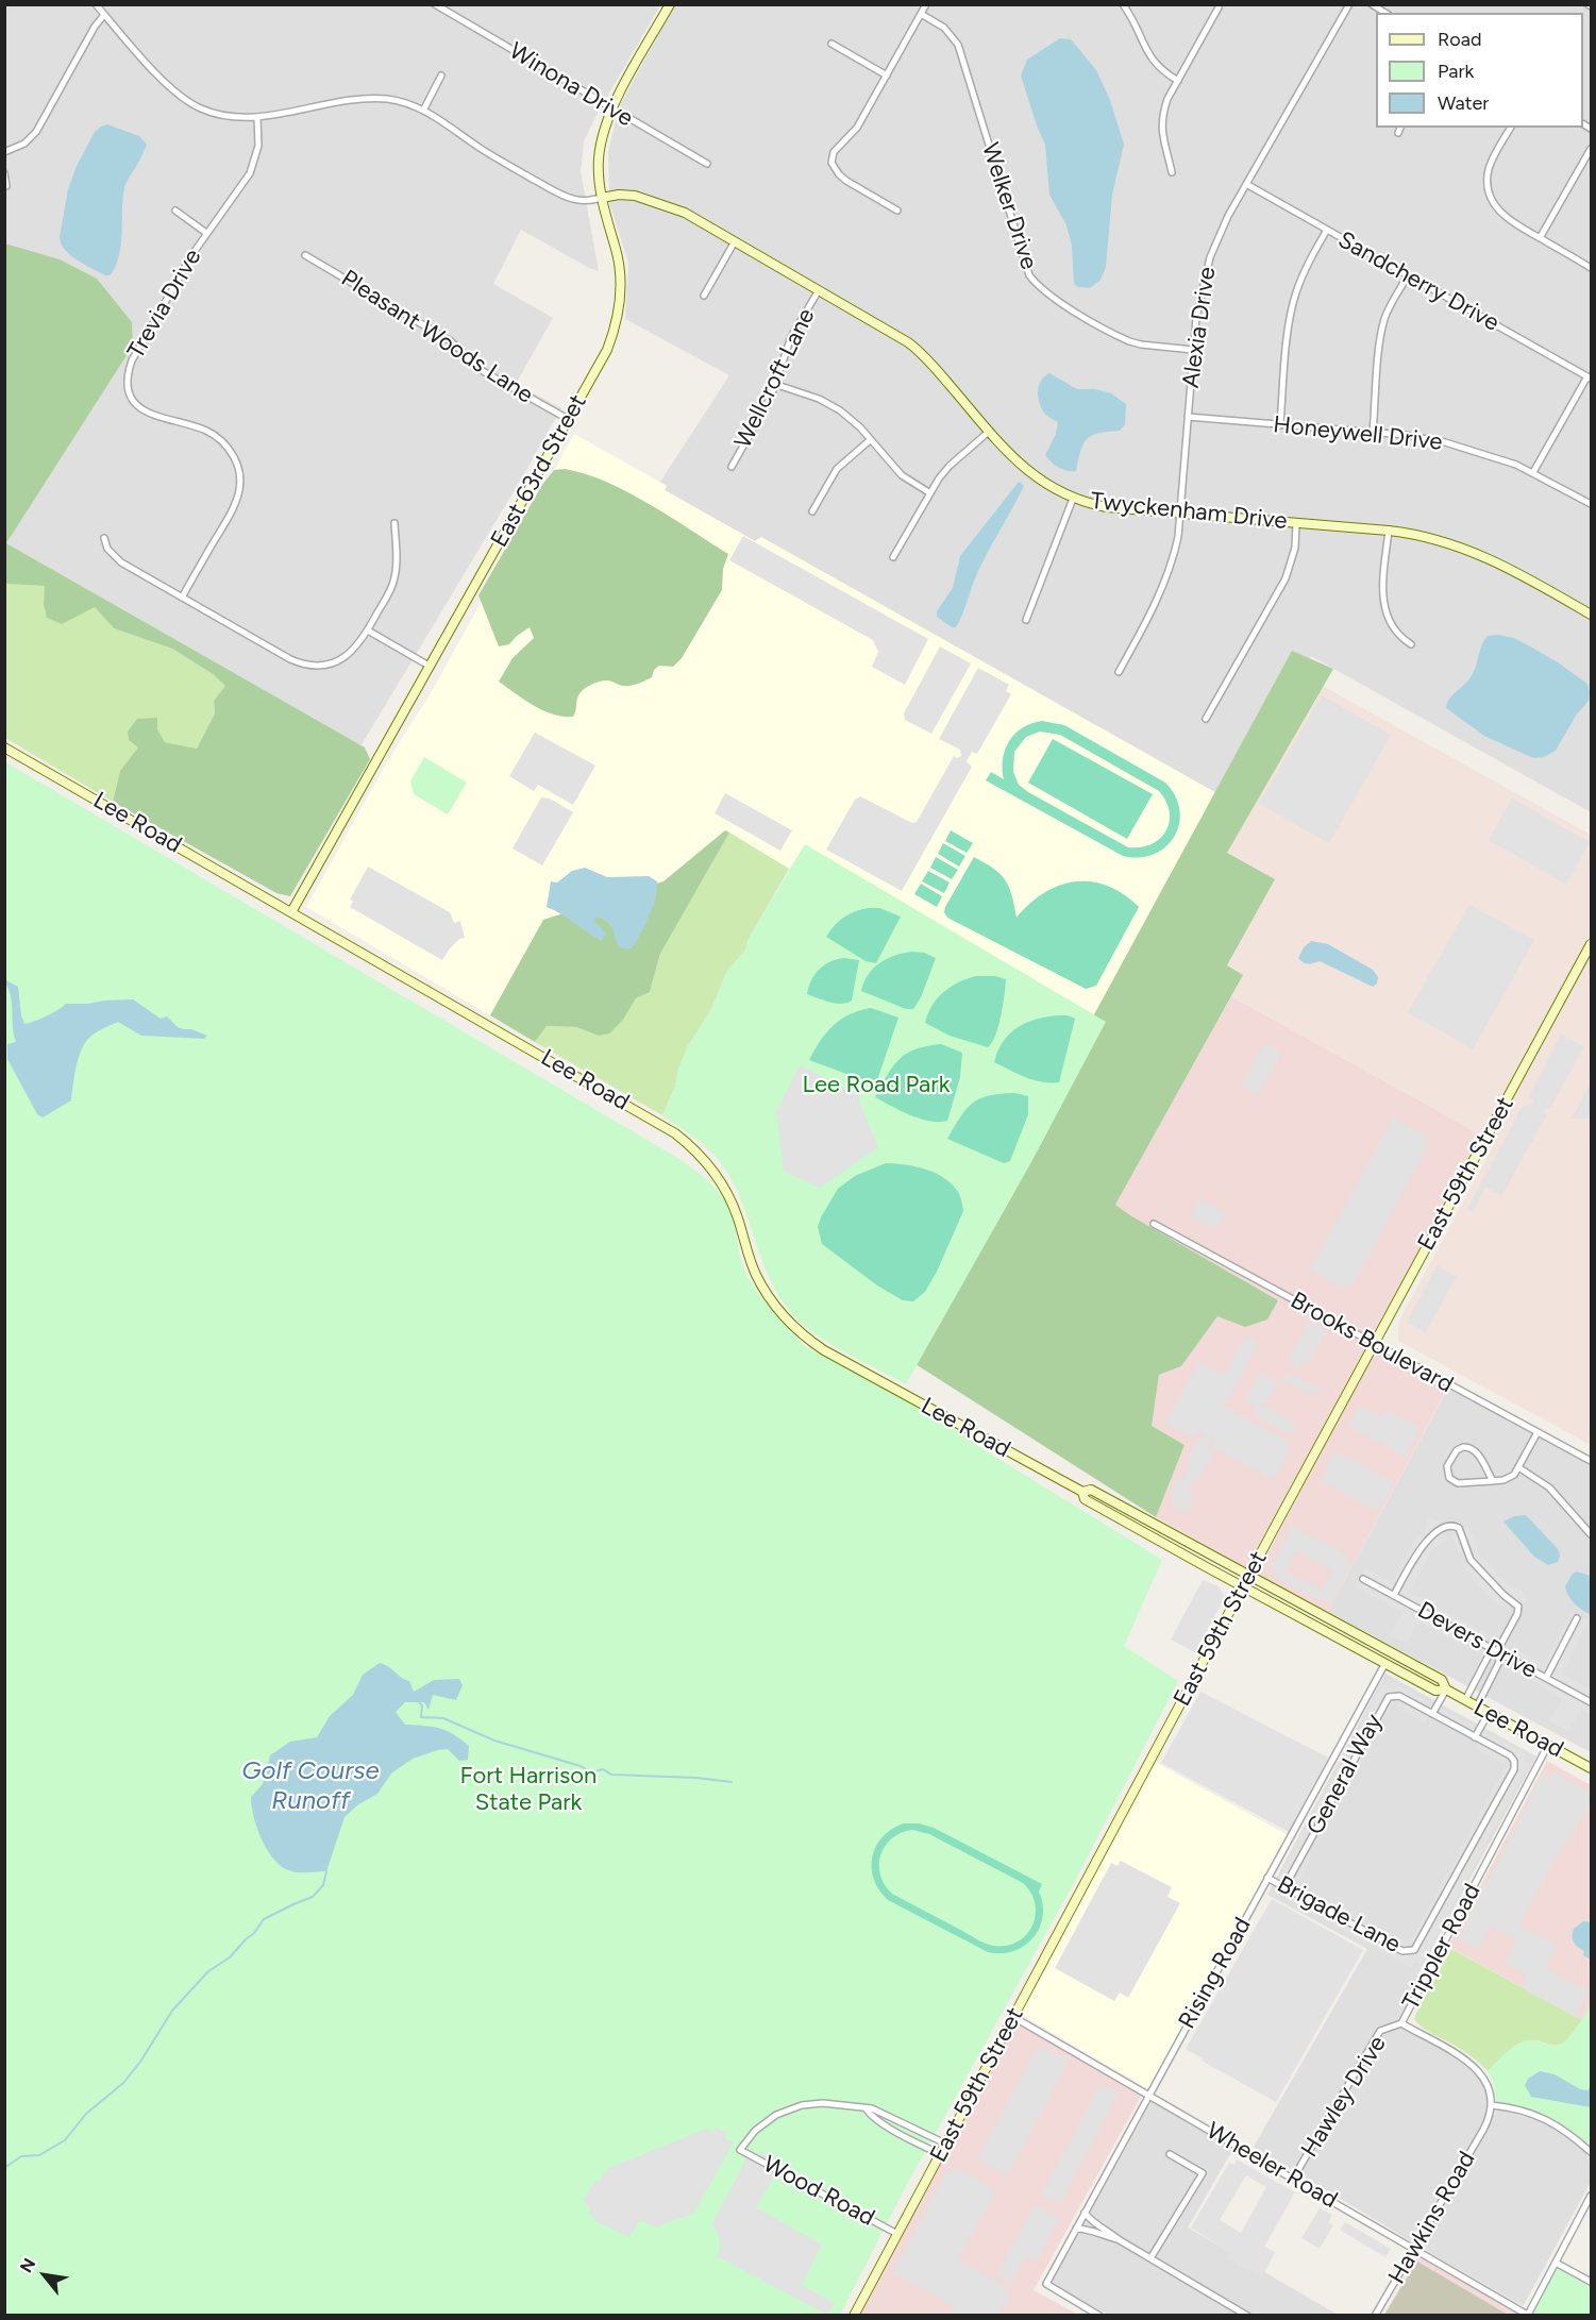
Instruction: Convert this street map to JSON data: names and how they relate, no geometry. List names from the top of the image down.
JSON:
{
  "streets": {
    "street": [
      "Winona Drive",
      "Welker Drive",
      "Sandcherry Drive",
      "Trevia Drive",
      "Alexia Drive",
      "Pleasant Woods Lane",
      "Wellcroft Lane",
      "Honeywell Drive",
      "East 63rd Street",
      "Twyckenham Drive",
      "Lee Road",
      "East 59th Street",
      "Brooks Boulevard",
      "Devers Drive",
      "General Way",
      "Brigade Lane",
      "Trippler Road",
      "Rising Road",
      "Hawley Drive",
      "Wheeler Road",
      "Wood Road",
      "Hawkins Road"
    ]
  },
  "crossings": [
    ["Winona Drive", "East 63rd Street"],
    ["Welker Drive", "Alexia Drive"],
    ["Sandcherry Drive", "Alexia Drive"],
    ["Alexia Drive", "Honeywell Drive"],
    ["Alexia Drive", "Twyckenham Drive"],
    ["Pleasant Woods Lane", "East 63rd Street"],
    ["Wellcroft Lane", "Twyckenham Drive"],
    ["East 63rd Street", "Twyckenham Drive"],
    ["East 63rd Street", "Lee Road"],
    ["Lee Road", "East 59th Street"],
    ["Lee Road", "Trippler Road"],
    ["Lee Road", "Rising Road"],
    ["East 59th Street", "Brooks Boulevard"],
    ["East 59th Street", "Wheeler Road"],
    ["East 59th Street", "Wood Road"],
    ["General Way", "Brigade Lane"],
    ["Brigade Lane", "Rising Road"],
    ["Trippler Road", "Hawley Drive"],
    ["Trippler Road", "Hawkins Road"],
    ["Rising Road", "Wheeler Road"],
    ["Hawley Drive", "Wheeler Road"],
    ["Wheeler Road", "Hawkins Road"]
  ],
  "water": ["Golf Course Runoff"],
  "parks": ["Lee Road Park", "Fort Harrison State Park"],
  "legend": ["Road", "Park", "Water"],
  "north": "top left"
}
